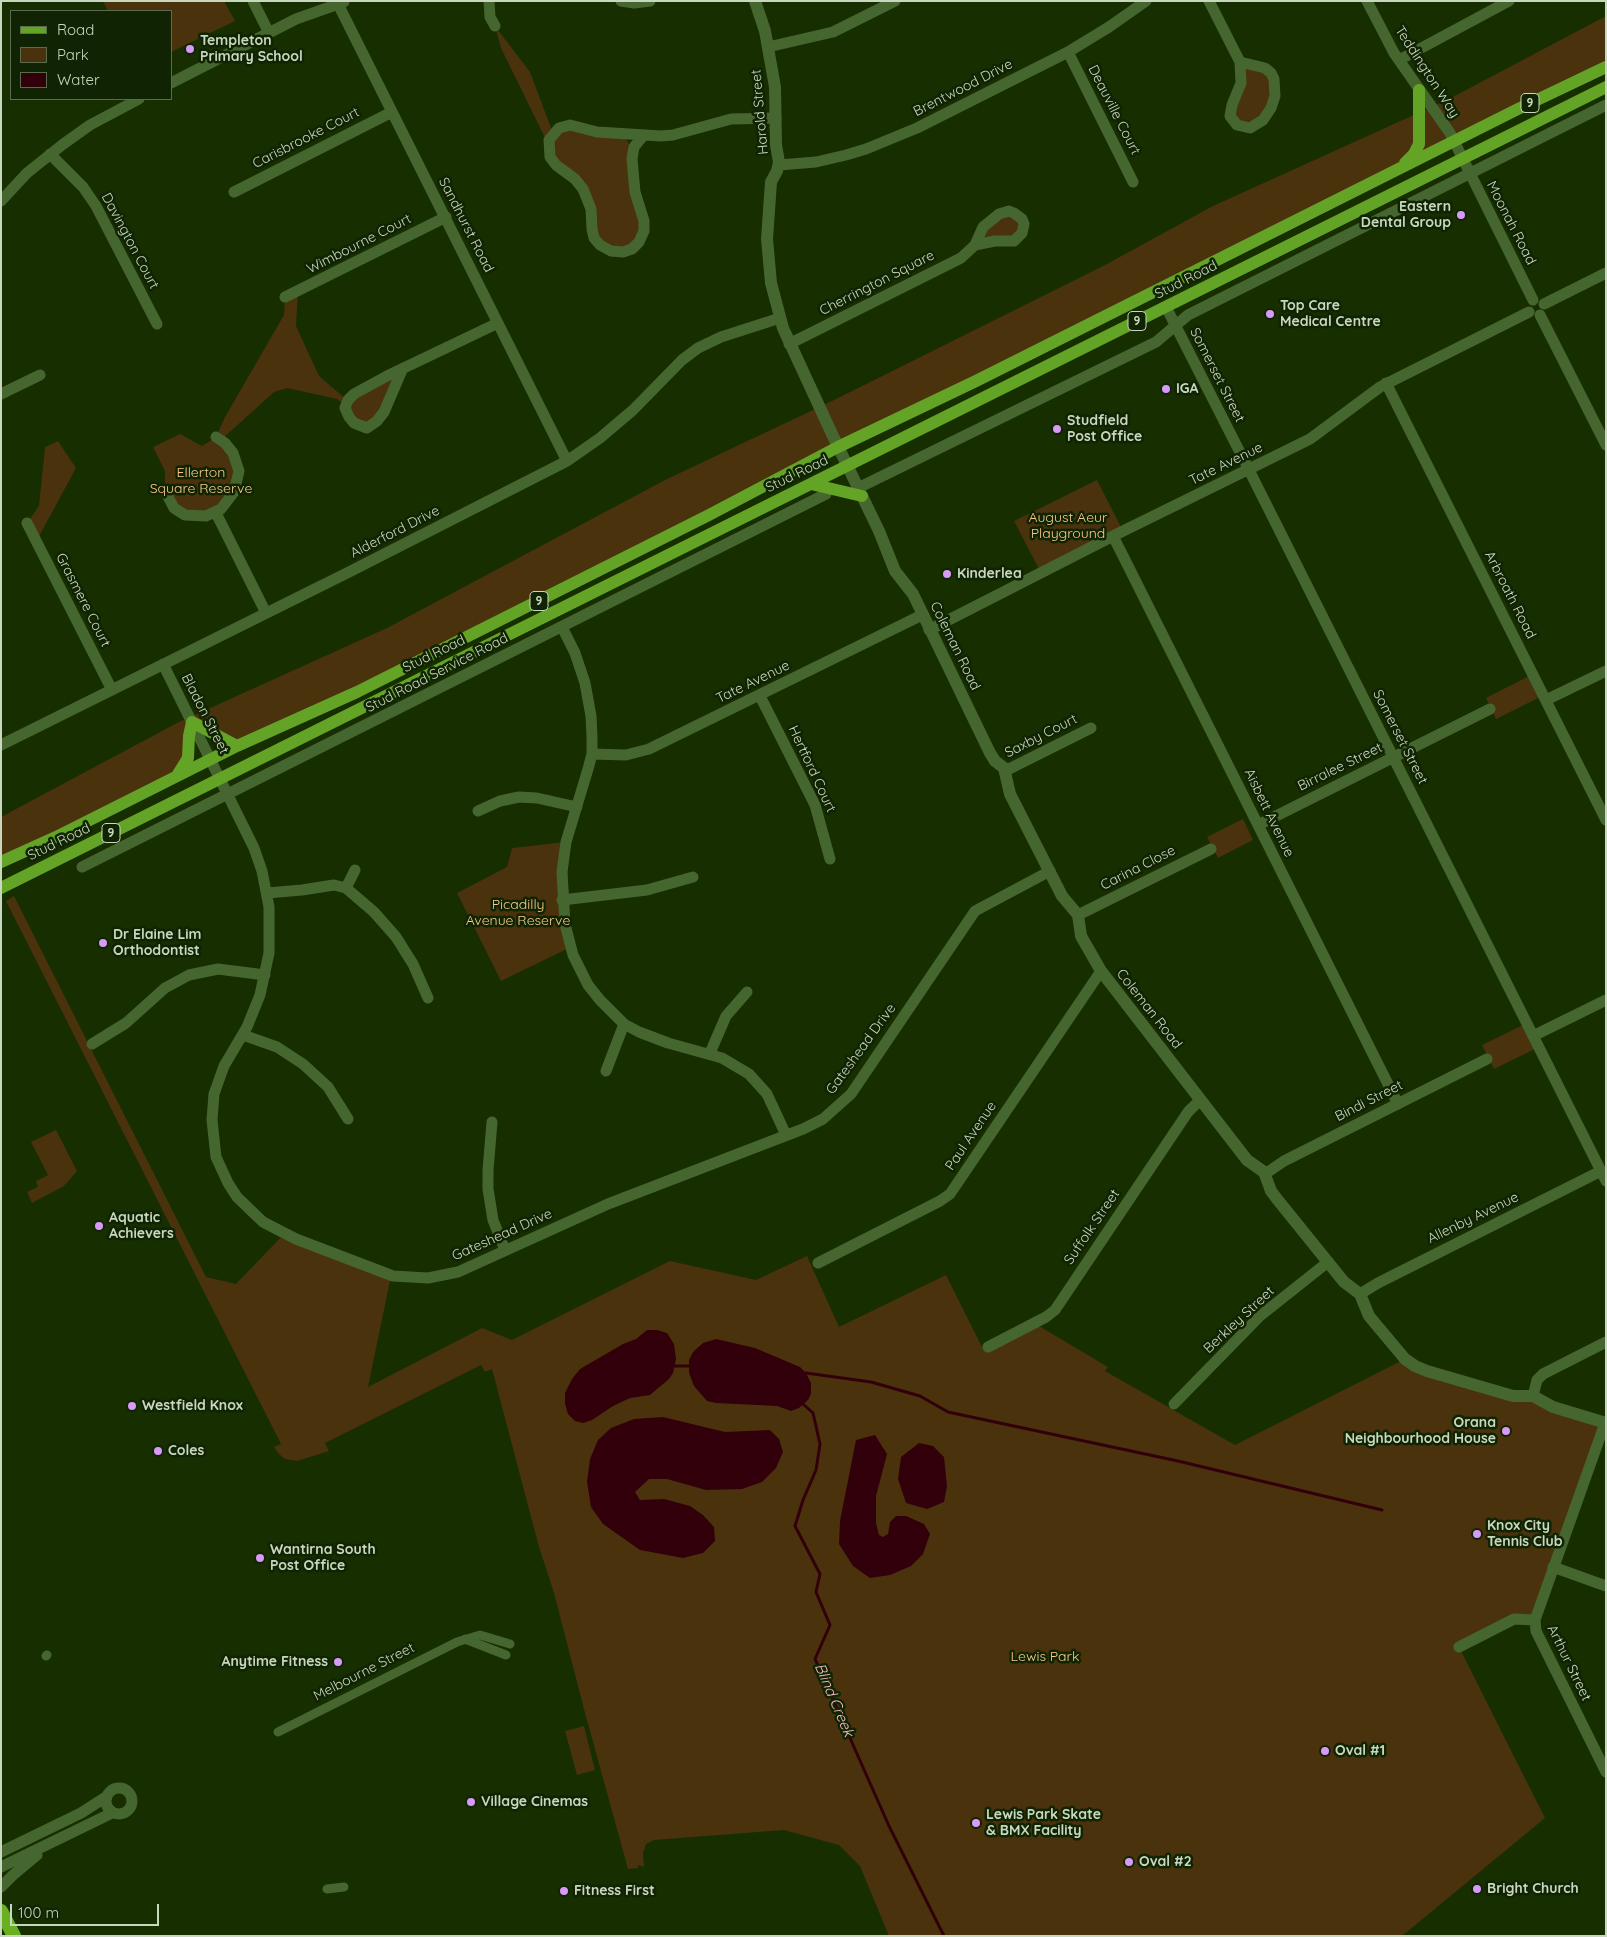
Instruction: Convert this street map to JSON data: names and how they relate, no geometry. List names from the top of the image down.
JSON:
{
  "streets": {
    "main road": ["9", "Stud Road"],
    "street": [
      "Teddington Way",
      "Brentwood Drive",
      "Deauville Court",
      "Harold Street",
      "Carisbrooke Court",
      "Moonah Road",
      "Sandhurst Road",
      "Davington Court",
      "Wimbourne Court",
      "Cherrington Square",
      "Somerset Street",
      "Tate Avenue",
      "Alderford Drive",
      "Arbroath Road",
      "Grasmere Court",
      "Coleman Road",
      "Stud Road Service Road",
      "Bladon Street",
      "Saxby Court",
      "Birralee Street",
      "Hertford Court",
      "Aisbett Avenue",
      "Carina Close",
      "Gateshead Drive",
      "Bindi Street",
      "Paul Avenue",
      "Allenby Avenue",
      "Suffolk Street",
      "Berkley Street",
      "Arthur Street",
      "Melbourne Street"
    ]
  },
  "crossings": [
    ["Teddington Way", "Moonah Road"],
    ["Teddington Way", "Stud Road"],
    ["Brentwood Drive", "Deauville Court"],
    ["Brentwood Drive", "Harold Street"],
    ["Harold Street", "Stud Road"],
    ["Harold Street", "Cherrington Square"],
    ["Harold Street", "Alderford Drive"],
    ["Harold Street", "Coleman Road"],
    ["Carisbrooke Court", "Sandhurst Road"],
    ["Moonah Road", "Stud Road"],
    ["Moonah Road", "Tate Avenue"],
    ["Sandhurst Road", "Wimbourne Court"],
    ["Sandhurst Road", "Alderford Drive"],
    ["Stud Road", "Somerset Street"],
    ["Stud Road", "Coleman Road"],
    ["Stud Road", "Bladon Street"],
    ["Stud Road", "Gateshead Drive"],
    ["Somerset Street", "Tate Avenue"],
    ["Somerset Street", "Birralee Street"],
    ["Somerset Street", "Allenby Avenue"],
    ["Tate Avenue", "Arbroath Road"],
    ["Tate Avenue", "Coleman Road"],
    ["Tate Avenue", "Hertford Court"],
    ["Tate Avenue", "Aisbett Avenue"],
    ["Alderford Drive", "Grasmere Court"],
    ["Alderford Drive", "Bladon Street"],
    ["Coleman Road", "Saxby Court"],
    ["Coleman Road", "Carina Close"],
    ["Coleman Road", "Gateshead Drive"],
    ["Coleman Road", "Bindi Street"],
    ["Coleman Road", "Paul Avenue"],
    ["Coleman Road", "Allenby Avenue"],
    ["Coleman Road", "Suffolk Street"],
    ["Coleman Road", "Berkley Street"],
    ["Stud Road Service Road", "Gateshead Drive"],
    ["Bladon Street", "Gateshead Drive"],
    ["Birralee Street", "Aisbett Avenue"],
    ["Aisbett Avenue", "Bindi Street"]
  ],
  "water": ["Blind Creek"],
  "parks": [
    "Ellerton Square Reserve",
    "August Aeur Playground",
    "Picadilly Avenue Reserve",
    "Lewis Park"
  ],
  "places": [
    "Templeton Primary School",
    "Eastern Dental Group",
    "Top Care Medical Centre",
    "IGA",
    "Studfield Post Office",
    "Kinderlea",
    "Dr Elaine Lim Orthodontist",
    "Aquatic Achievers",
    "Westfield Knox",
    "Orana Neighbourhood House",
    "Coles",
    "Knox City Tennis Club",
    "Wantirna South Post Office",
    "Anytime Fitness",
    "Oval #1",
    "Village Cinemas",
    "Lewis Park Skate & BMX Facility",
    "Oval #2",
    "Bright Church",
    "Fitness First"
  ],
  "legend": ["Road", "Park", "Water"],
  "scale_bar": "100 m"
}
